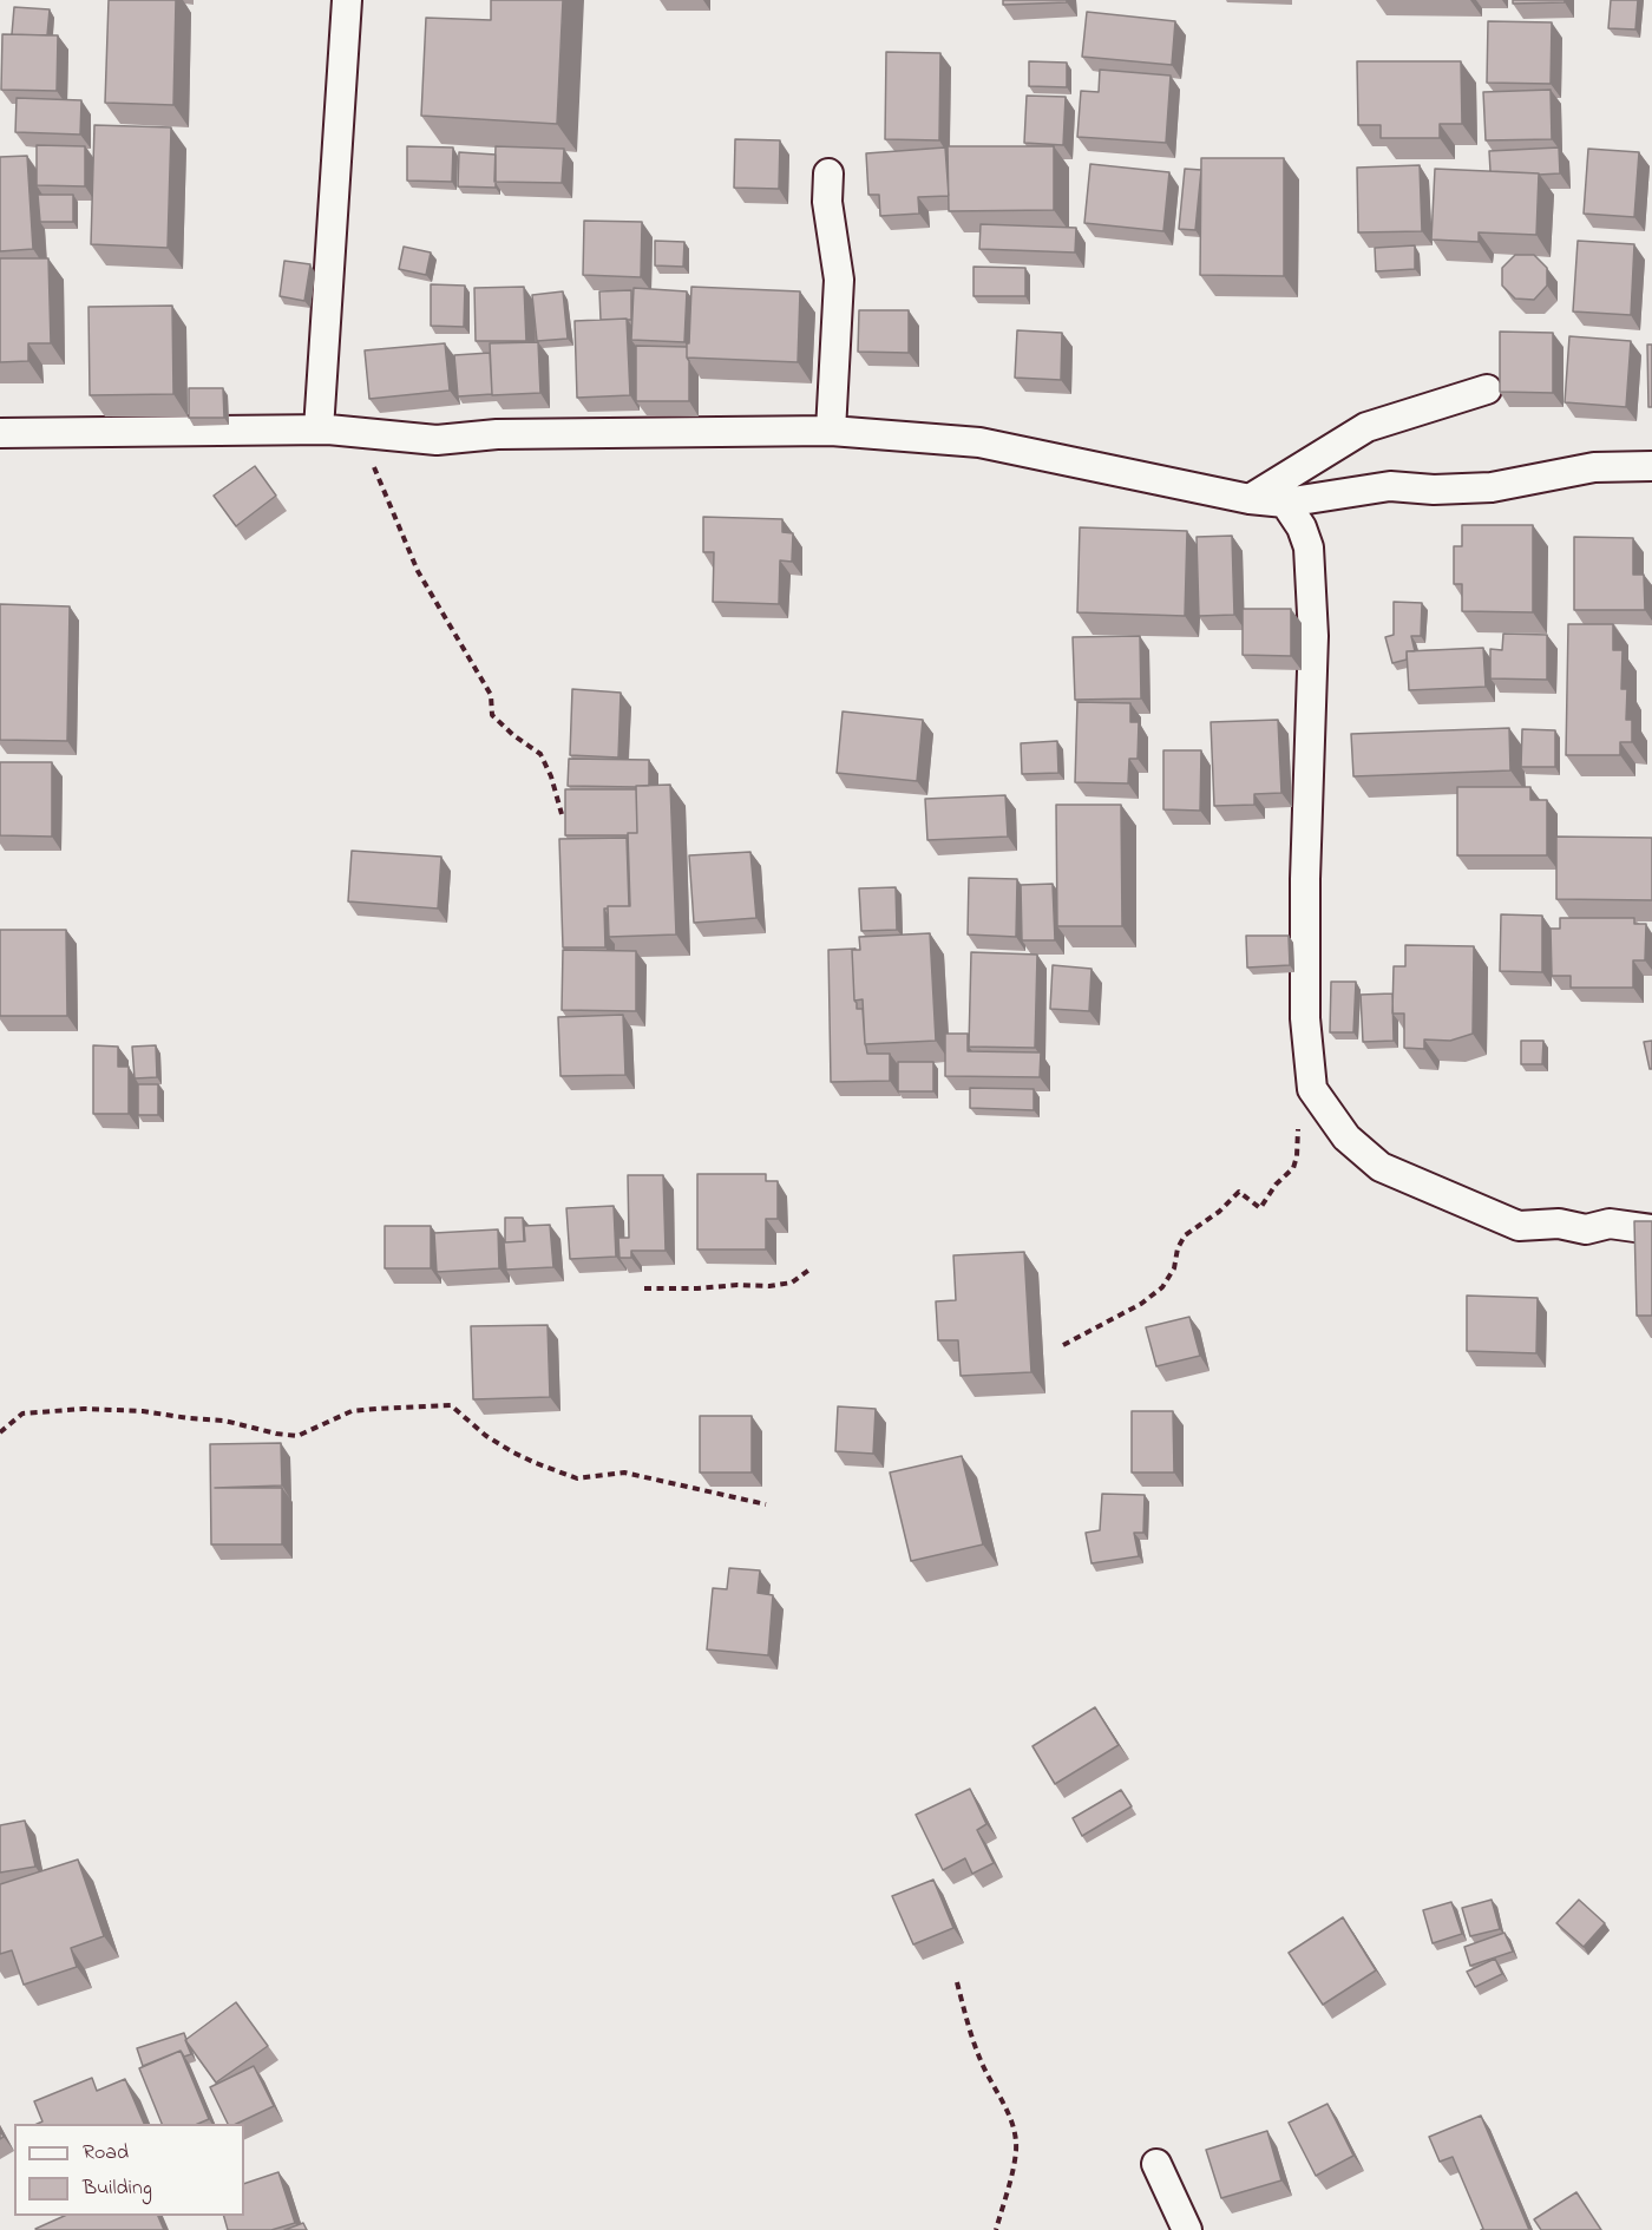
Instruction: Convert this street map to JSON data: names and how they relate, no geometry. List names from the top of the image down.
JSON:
{
  "legend": ["Road", "Building"]
}
